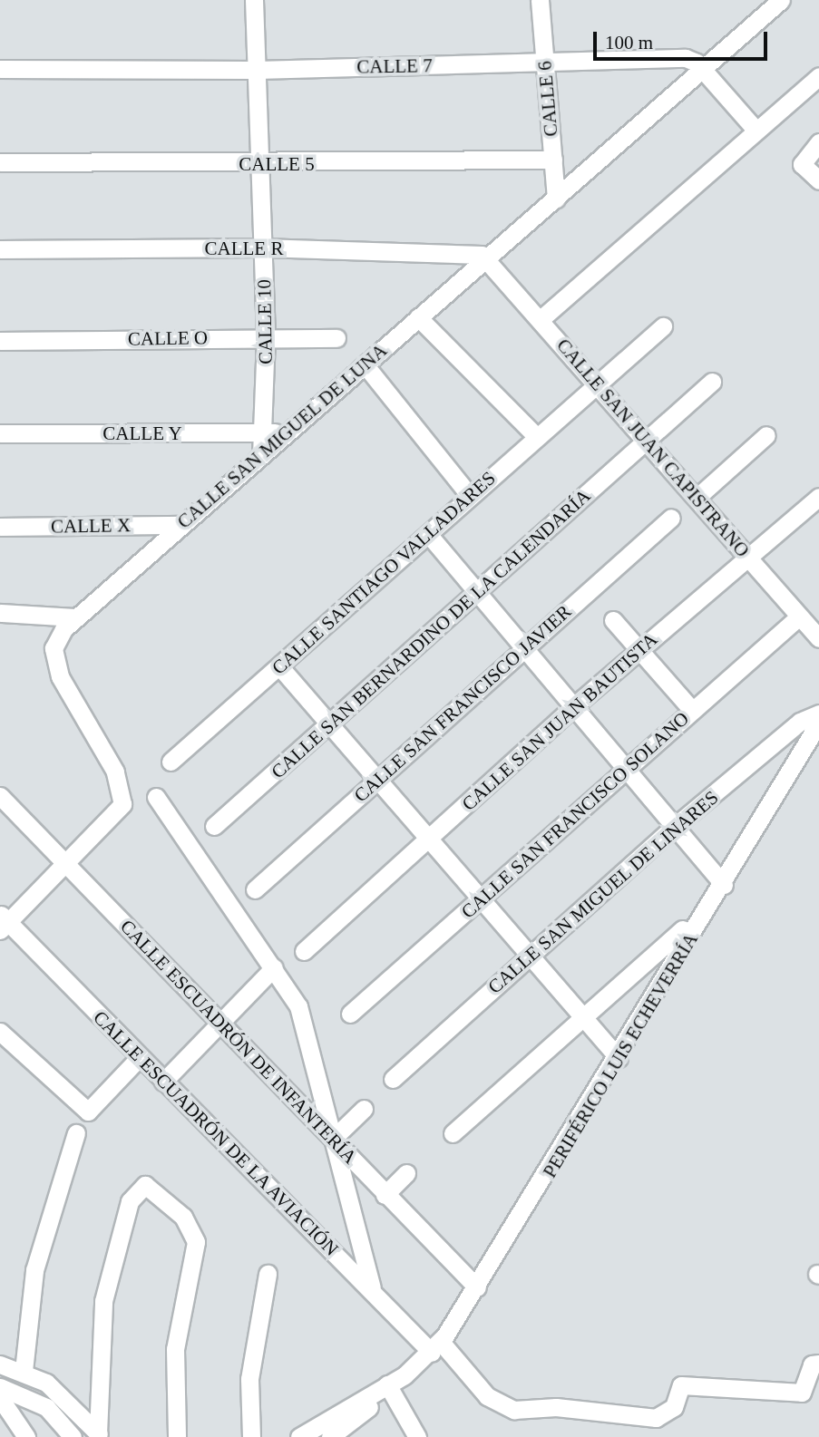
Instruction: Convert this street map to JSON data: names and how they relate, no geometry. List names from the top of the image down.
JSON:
{
  "streets": {
    "street": [
      "CALLE 7",
      "CALLE 6",
      "CALLE 5",
      "CALLE R",
      "CALLE 10",
      "CALLE O",
      "CALLE Y",
      "CALLE SAN MIGUEL DE LUNA",
      "CALLE SAN JUAN CAPISTRANO",
      "CALLE X",
      "CALLE SANTIAGO VALLADARES",
      "CALLE SAN BERNARDINO DE LA CALENDARÍA",
      "CALLE SAN FRANCISCO JAVIER",
      "CALLE SAN JUAN BAUTISTA",
      "CALLE SAN FRANCISCO SOLANO",
      "CALLE SAN MIGUEL DE LINARES",
      "CALLE ESCUADRÓN DE INFANTERÍA",
      "PERIFÉRICO LUIS ECHEVERRÍA",
      "CALLE ESCUADRÓN DE LA AVIACIÓN"
    ]
  },
  "crossings": [
    ["CALLE 7", "CALLE 6"],
    ["CALLE 7", "CALLE 10"],
    ["CALLE 7", "CALLE SAN MIGUEL DE LUNA"],
    ["CALLE 6", "CALLE 5"],
    ["CALLE 6", "CALLE SAN MIGUEL DE LUNA"],
    ["CALLE 5", "CALLE 10"],
    ["CALLE R", "CALLE 10"],
    ["CALLE R", "CALLE SAN MIGUEL DE LUNA"],
    ["CALLE R", "CALLE SAN JUAN CAPISTRANO"],
    ["CALLE 10", "CALLE O"],
    ["CALLE 10", "CALLE Y"],
    ["CALLE 10", "CALLE SAN MIGUEL DE LUNA"],
    ["CALLE Y", "CALLE SAN MIGUEL DE LUNA"],
    ["CALLE SAN MIGUEL DE LUNA", "CALLE SAN JUAN CAPISTRANO"],
    ["CALLE SAN MIGUEL DE LUNA", "CALLE X"],
    ["CALLE SAN MIGUEL DE LUNA", "CALLE ESCUADRÓN DE INFANTERÍA"],
    ["CALLE SAN MIGUEL DE LUNA", "CALLE ESCUADRÓN DE LA AVIACIÓN"],
    ["CALLE SAN JUAN CAPISTRANO", "CALLE SANTIAGO VALLADARES"],
    ["CALLE SAN JUAN CAPISTRANO", "CALLE SAN BERNARDINO DE LA CALENDARÍA"],
    ["CALLE SAN JUAN CAPISTRANO", "CALLE SAN JUAN BAUTISTA"],
    ["CALLE SAN JUAN CAPISTRANO", "CALLE SAN FRANCISCO SOLANO"],
    ["CALLE ESCUADRÓN DE INFANTERÍA", "PERIFÉRICO LUIS ECHEVERRÍA"],
    ["PERIFÉRICO LUIS ECHEVERRÍA", "CALLE ESCUADRÓN DE LA AVIACIÓN"]
  ],
  "scale_bar": "100 m"
}
